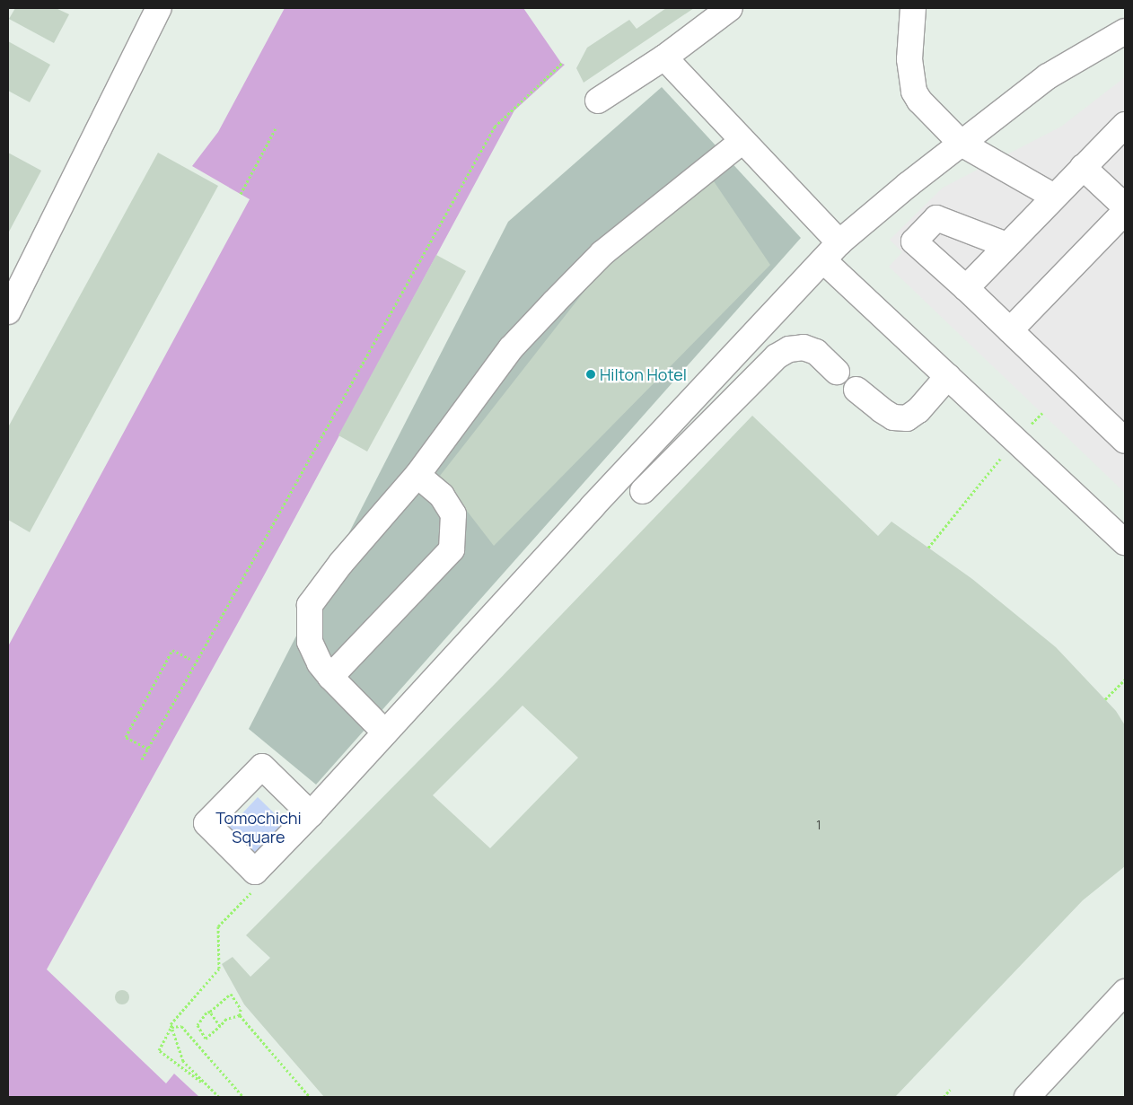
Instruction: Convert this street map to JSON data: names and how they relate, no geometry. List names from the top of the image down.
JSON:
{
  "parks": ["Tomochichi Square"],
  "places": ["Hilton Hotel"],
  "house_numbers": ["1"]
}
